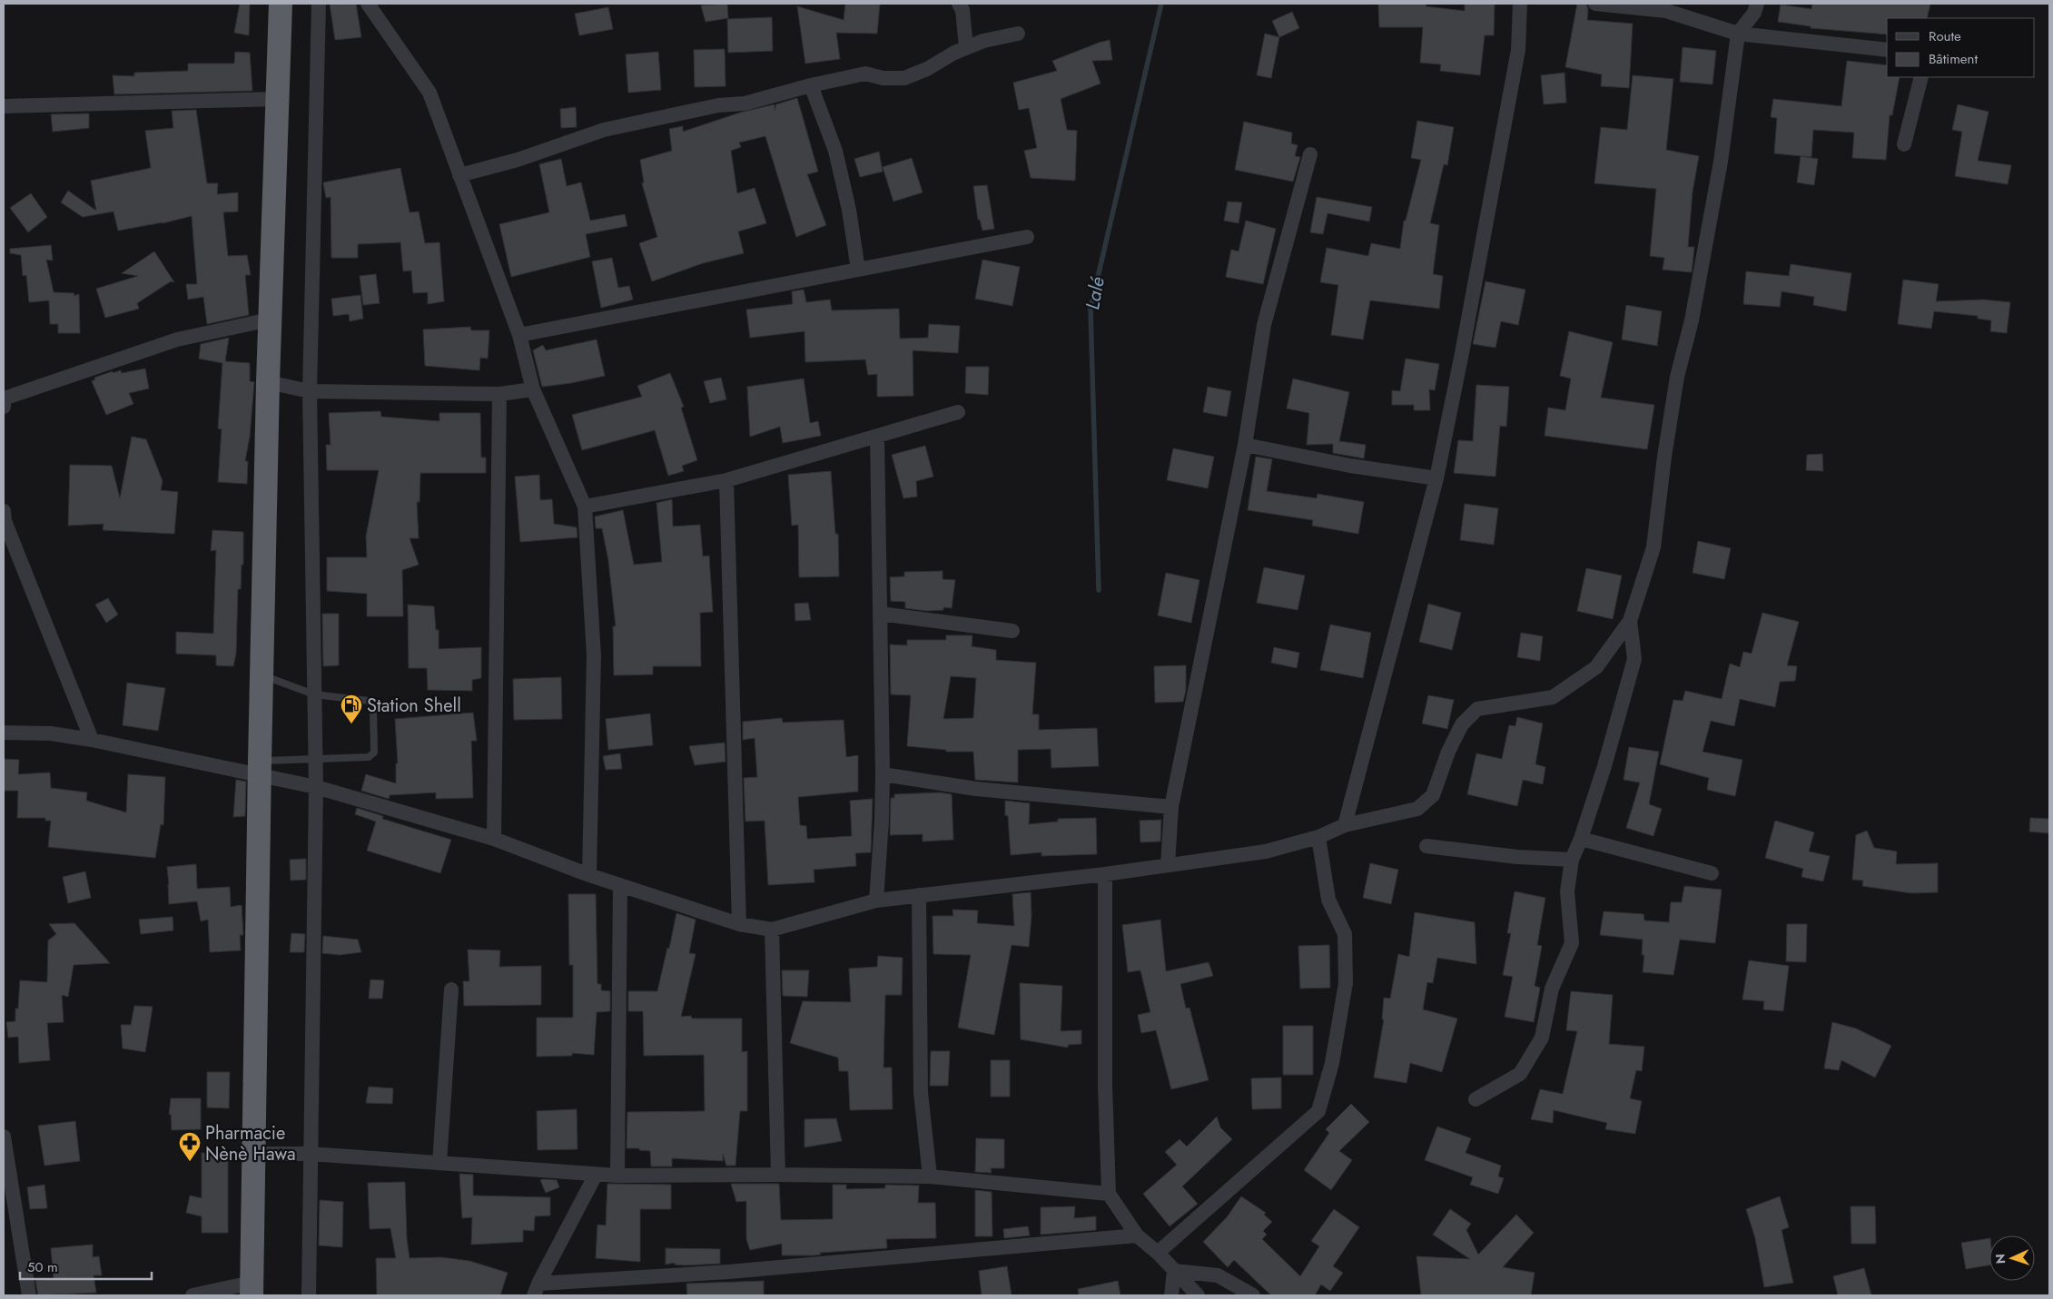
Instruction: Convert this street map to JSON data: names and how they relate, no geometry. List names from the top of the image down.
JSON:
{
  "water": ["Lalé"],
  "places": {
    "fuel station": ["Station Shell"],
    "pharmacy": ["Pharmacie Nènè Hawa"]
  },
  "legend": ["Route", "Bâtiment"],
  "scale_bar": "50 m",
  "north": "left"
}
